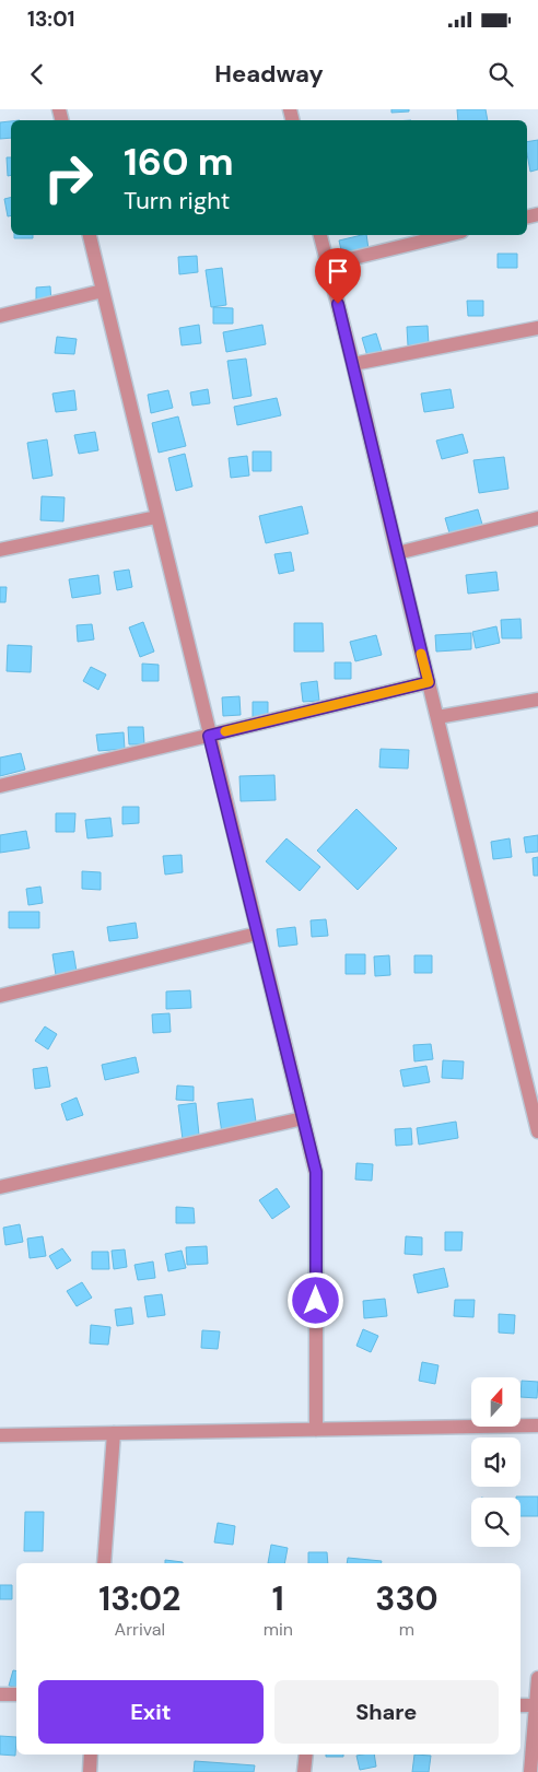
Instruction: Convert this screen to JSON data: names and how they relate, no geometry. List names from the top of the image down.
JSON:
{
  "north": "top",
  "page": {
    "status": "13:01",
    "header": "Headway",
    "turn": ["160 m", "Turn right"],
    "eta": [
      "13:02",
      "Arrival",
      "1",
      "min",
      "330",
      "m"
    ],
    "buttons": ["Exit", "Share"]
  }
}
